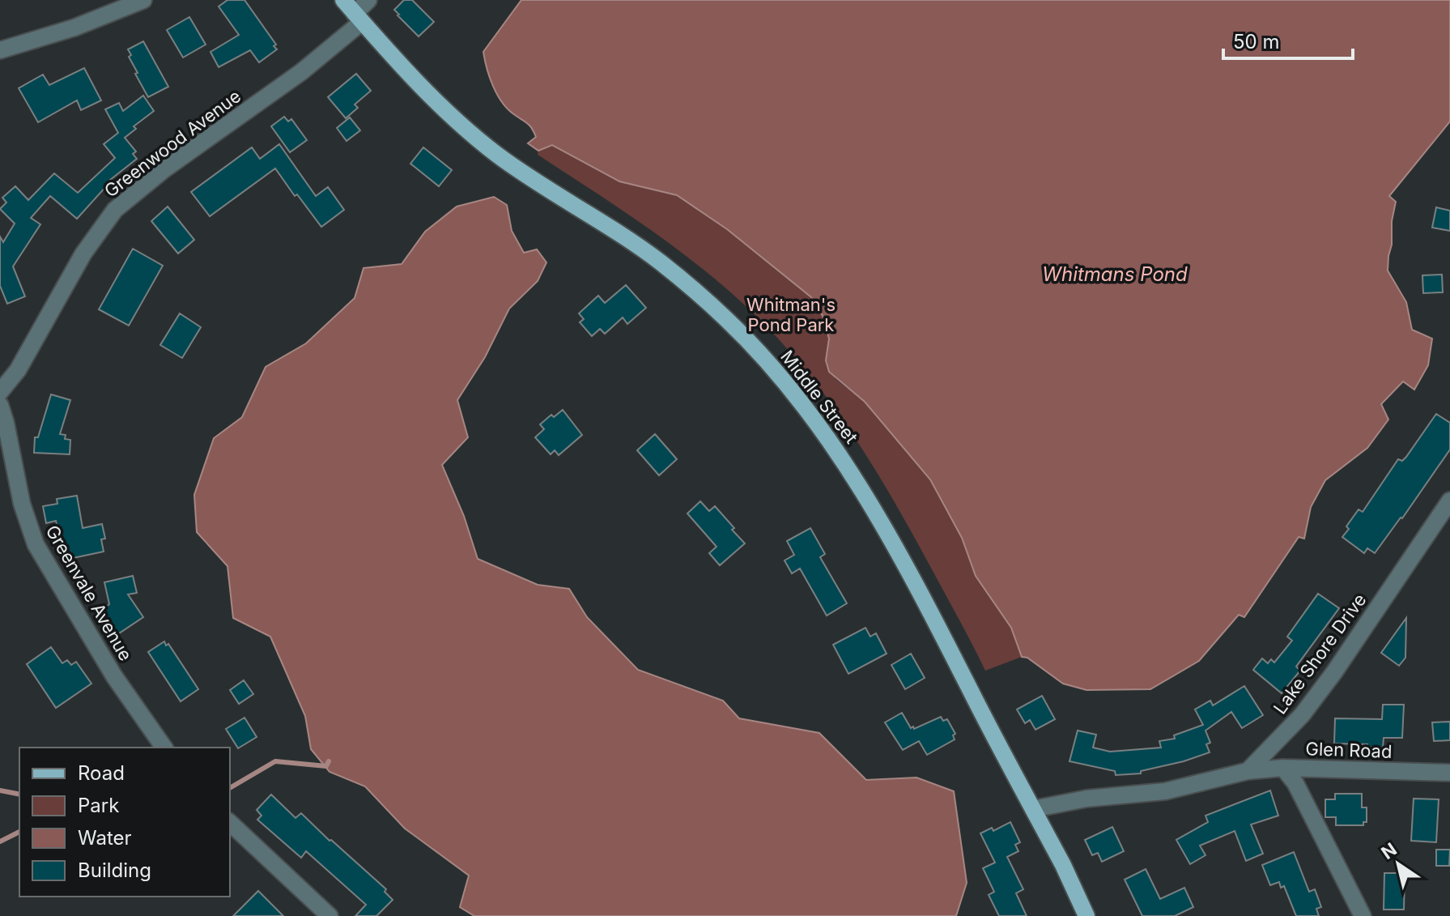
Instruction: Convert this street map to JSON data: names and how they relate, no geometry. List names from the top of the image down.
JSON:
{
  "streets": {
    "main road": ["Middle Street"],
    "street": [
      "Greenwood Avenue",
      "Greenvale Avenue",
      "Lake Shore Drive",
      "Glen Road"
    ]
  },
  "crossings": [
    ["Greenwood Avenue", "Middle Street"],
    ["Lake Shore Drive", "Glen Road"]
  ],
  "water": ["Whitmans Pond"],
  "parks": ["Whitman's Pond Park"],
  "legend": [
    "Road",
    "Park",
    "Water",
    "Building"
  ],
  "scale_bar": "50 m",
  "north": "top left"
}
